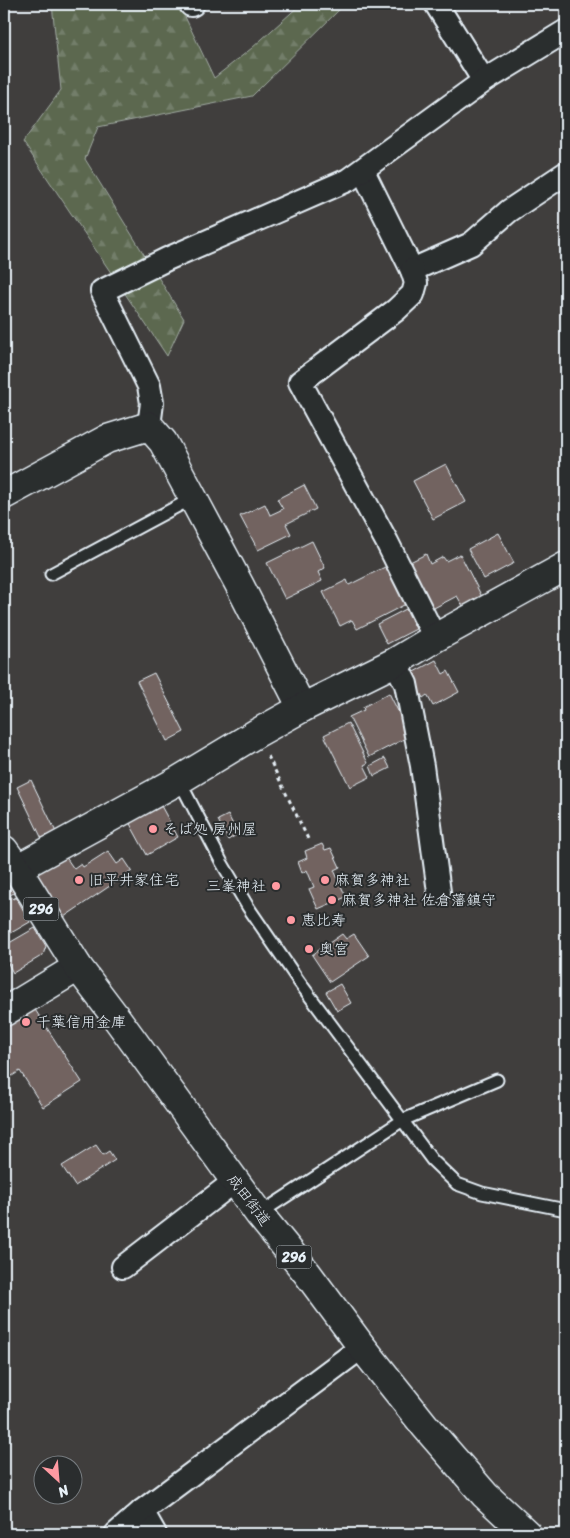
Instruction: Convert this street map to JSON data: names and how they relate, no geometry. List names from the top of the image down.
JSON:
{
  "streets": {
    "main road": ["296", "成田街道"]
  },
  "crossings": [
    ["296", "成田街道"]
  ],
  "places": [
    "そば処 房州屋",
    "旧平井家住宅",
    "麻賀多神社",
    "三峯神社",
    "麻賀多神社 佐倉藩鎮守",
    "恵比寿",
    "奥宮",
    "千葉信用金庫"
  ],
  "north": "bottom right"
}
